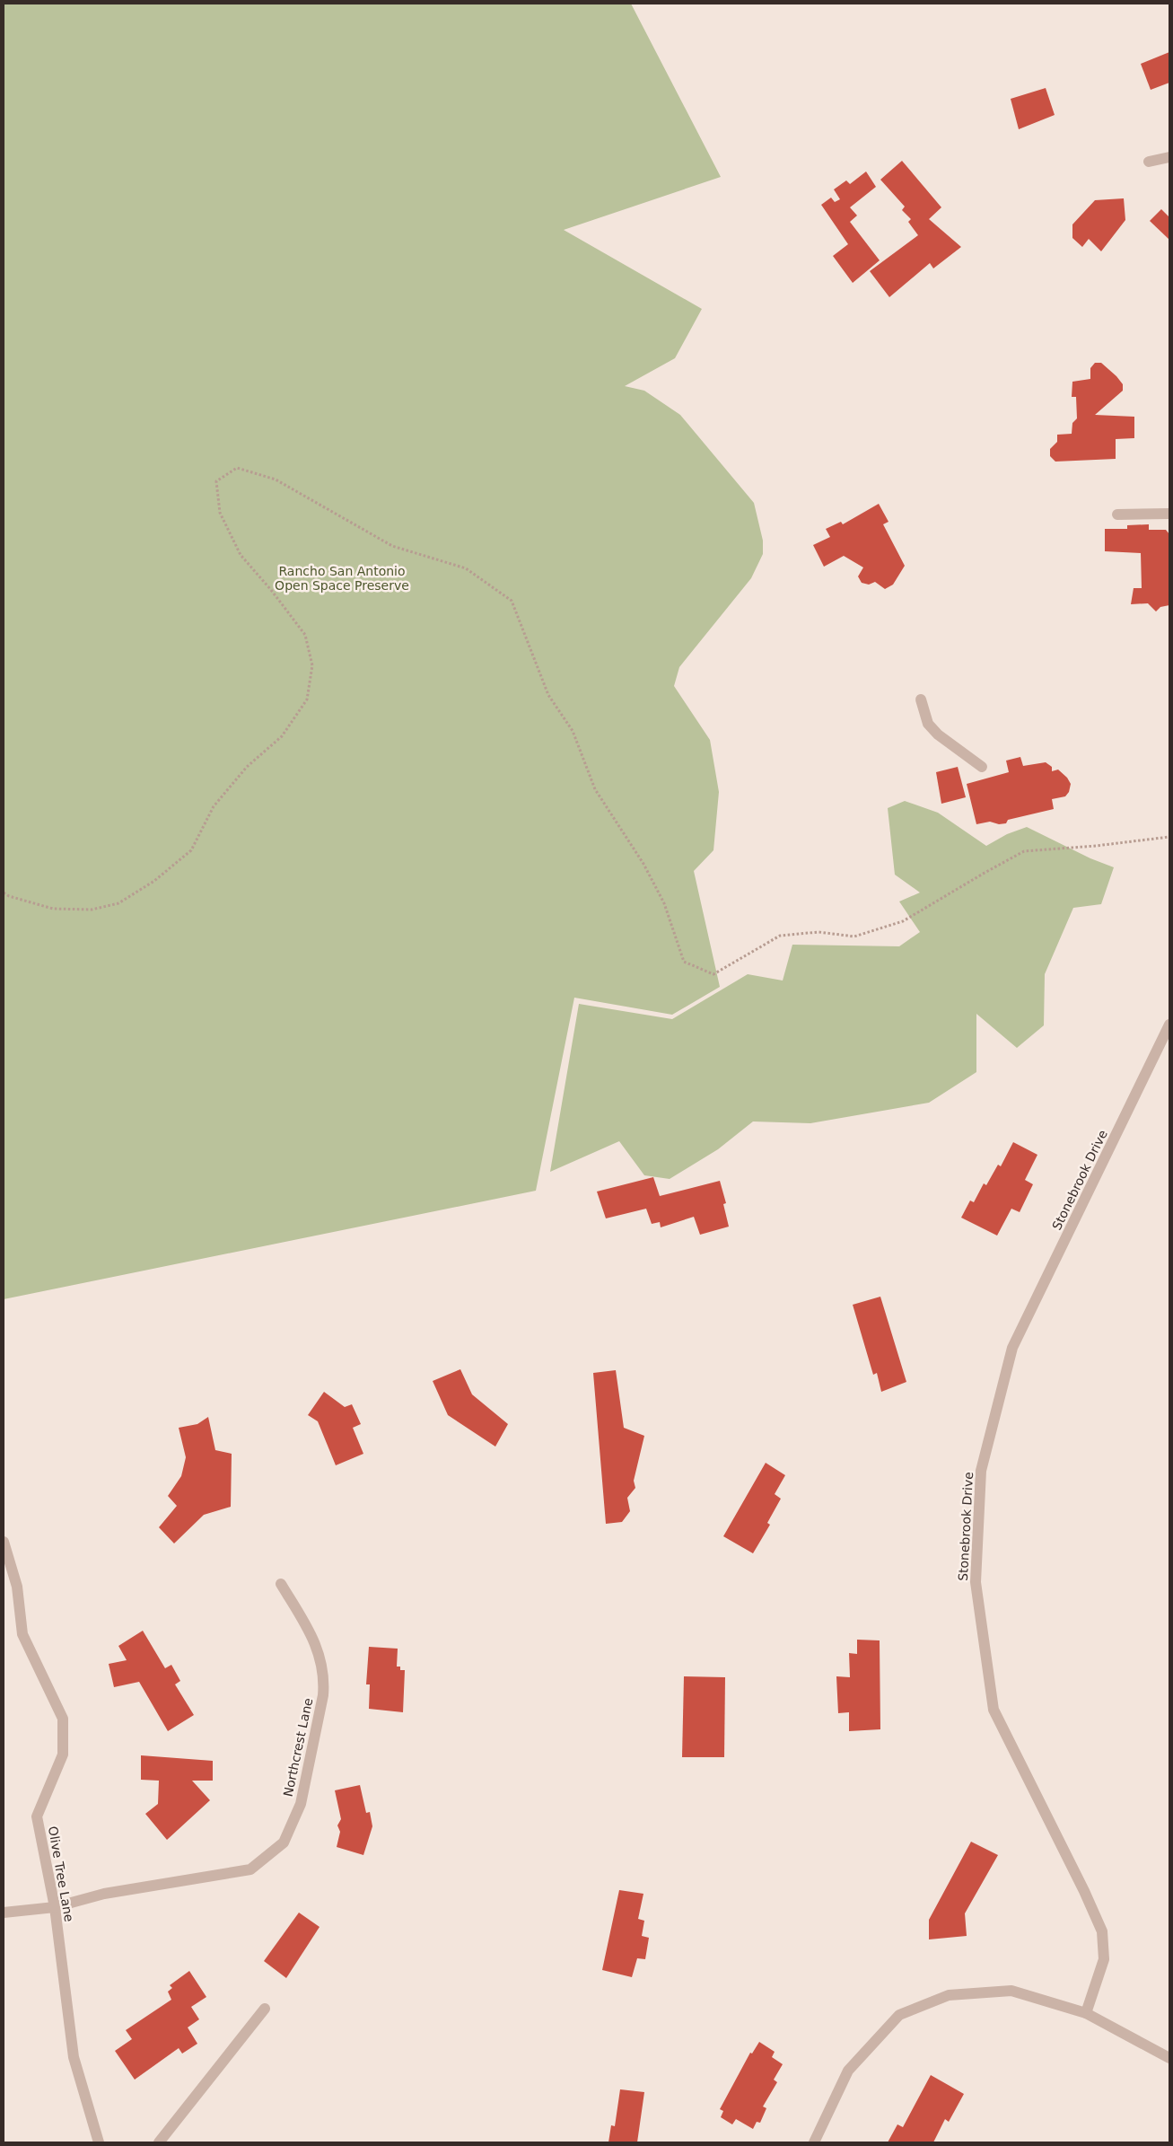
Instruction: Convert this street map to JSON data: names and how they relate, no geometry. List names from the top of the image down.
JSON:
{
  "streets": {
    "street": ["Stonebrook Drive", "Northcrest Lane", "Olive Tree Lane"]
  },
  "crossings": [
    ["Northcrest Lane", "Olive Tree Lane"]
  ],
  "parks": ["Rancho San Antonio Open Space Preserve"]
}
